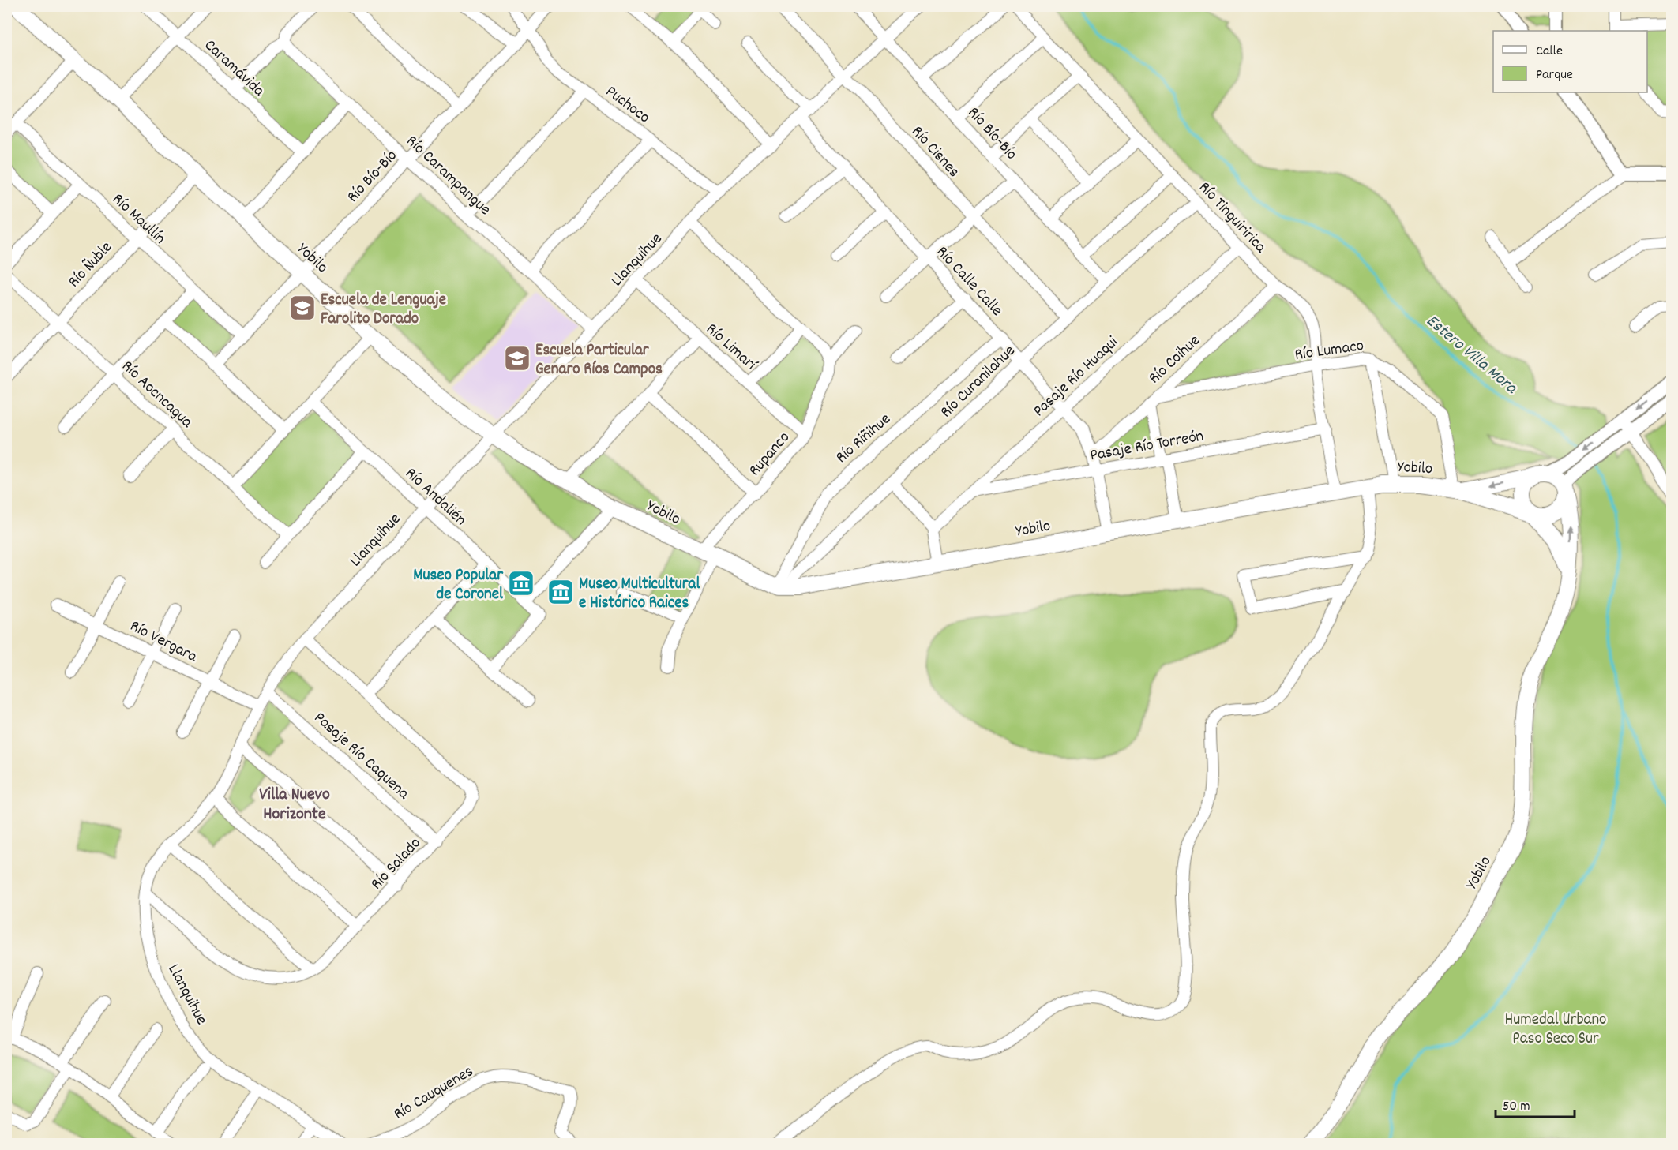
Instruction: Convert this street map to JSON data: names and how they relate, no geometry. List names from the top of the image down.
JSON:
{
  "streets": {
    "main road": ["Yobilo"],
    "street": [
      "Caramávida",
      "Puchoco",
      "Río Bío-Bío",
      "Río Cisnes",
      "Río Carampangue",
      "Río Tinguiririca",
      "Río Maullín",
      "Llanquihue",
      "Río Ñuble",
      "Río Calle Calle",
      "Río Limarí",
      "Río Lumaco",
      "Río Coihue",
      "Pasaje Río Huaqui",
      "Río Curanilahue",
      "Río Aocncagua",
      "Río Riñihue",
      "Pasaje Río Torreón",
      "Rupanco",
      "Río Andalién",
      "Río Vergara",
      "Pasaje Río Caquena",
      "Río Salado",
      "Río Cauquenes"
    ]
  },
  "crossings": [
    ["Puchoco", "Río Bío-Bío"],
    ["Puchoco", "Llanquihue"],
    ["Río Bío-Bío", "Río Carampangue"],
    ["Río Bío-Bío", "Río Maullín"],
    ["Río Bío-Bío", "Yobilo"],
    ["Río Bío-Bío", "Llanquihue"],
    ["Río Bío-Bío", "Río Curanilahue"],
    ["Río Cisnes", "Llanquihue"],
    ["Río Cisnes", "Río Curanilahue"],
    ["Río Carampangue", "Llanquihue"],
    ["Río Tinguiririca", "Yobilo"],
    ["Río Tinguiririca", "Río Lumaco"],
    ["Río Tinguiririca", "Río Coihue"],
    ["Río Tinguiririca", "Pasaje Río Huaqui"],
    ["Río Tinguiririca", "Río Curanilahue"],
    ["Río Tinguiririca", "Pasaje Río Torreón"],
    ["Río Maullín", "Río Ñuble"],
    ["Yobilo", "Llanquihue"],
    ["Yobilo", "Río Ñuble"],
    ["Yobilo", "Río Calle Calle"],
    ["Yobilo", "Río Lumaco"],
    ["Yobilo", "Río Curanilahue"],
    ["Yobilo", "Río Riñihue"],
    ["Yobilo", "Rupanco"],
    ["Llanquihue", "Río Calle Calle"],
    ["Llanquihue", "Río Limarí"],
    ["Llanquihue", "Río Andalién"],
    ["Llanquihue", "Río Vergara"],
    ["Llanquihue", "Pasaje Río Caquena"],
    ["Llanquihue", "Río Salado"],
    ["Río Ñuble", "Río Aocncagua"],
    ["Río Calle Calle", "Río Coihue"],
    ["Río Calle Calle", "Pasaje Río Huaqui"],
    ["Río Calle Calle", "Río Curanilahue"],
    ["Río Calle Calle", "Río Riñihue"],
    ["Río Calle Calle", "Pasaje Río Torreón"],
    ["Río Limarí", "Rupanco"],
    ["Río Lumaco", "Río Coihue"],
    ["Pasaje Río Huaqui", "Pasaje Río Torreón"],
    ["Río Curanilahue", "Río Riñihue"],
    ["Pasaje Río Caquena", "Río Salado"]
  ],
  "districts": ["Villa Nuevo Horizonte"],
  "water": ["Estero Villa Mora"],
  "parks": ["Humedal Urbano Paso Seco Sur"],
  "places": {
    "school or university": ["Escuela de Lenguaje Farolito Dorado", "Escuela Particular Genaro Ríos Campos"],
    "museum": ["Museo Popular de Coronel", "Museo Multicultural e Histórico Raices"]
  },
  "legend": ["Calle", "Parque"],
  "scale_bar": "50 m"
}
